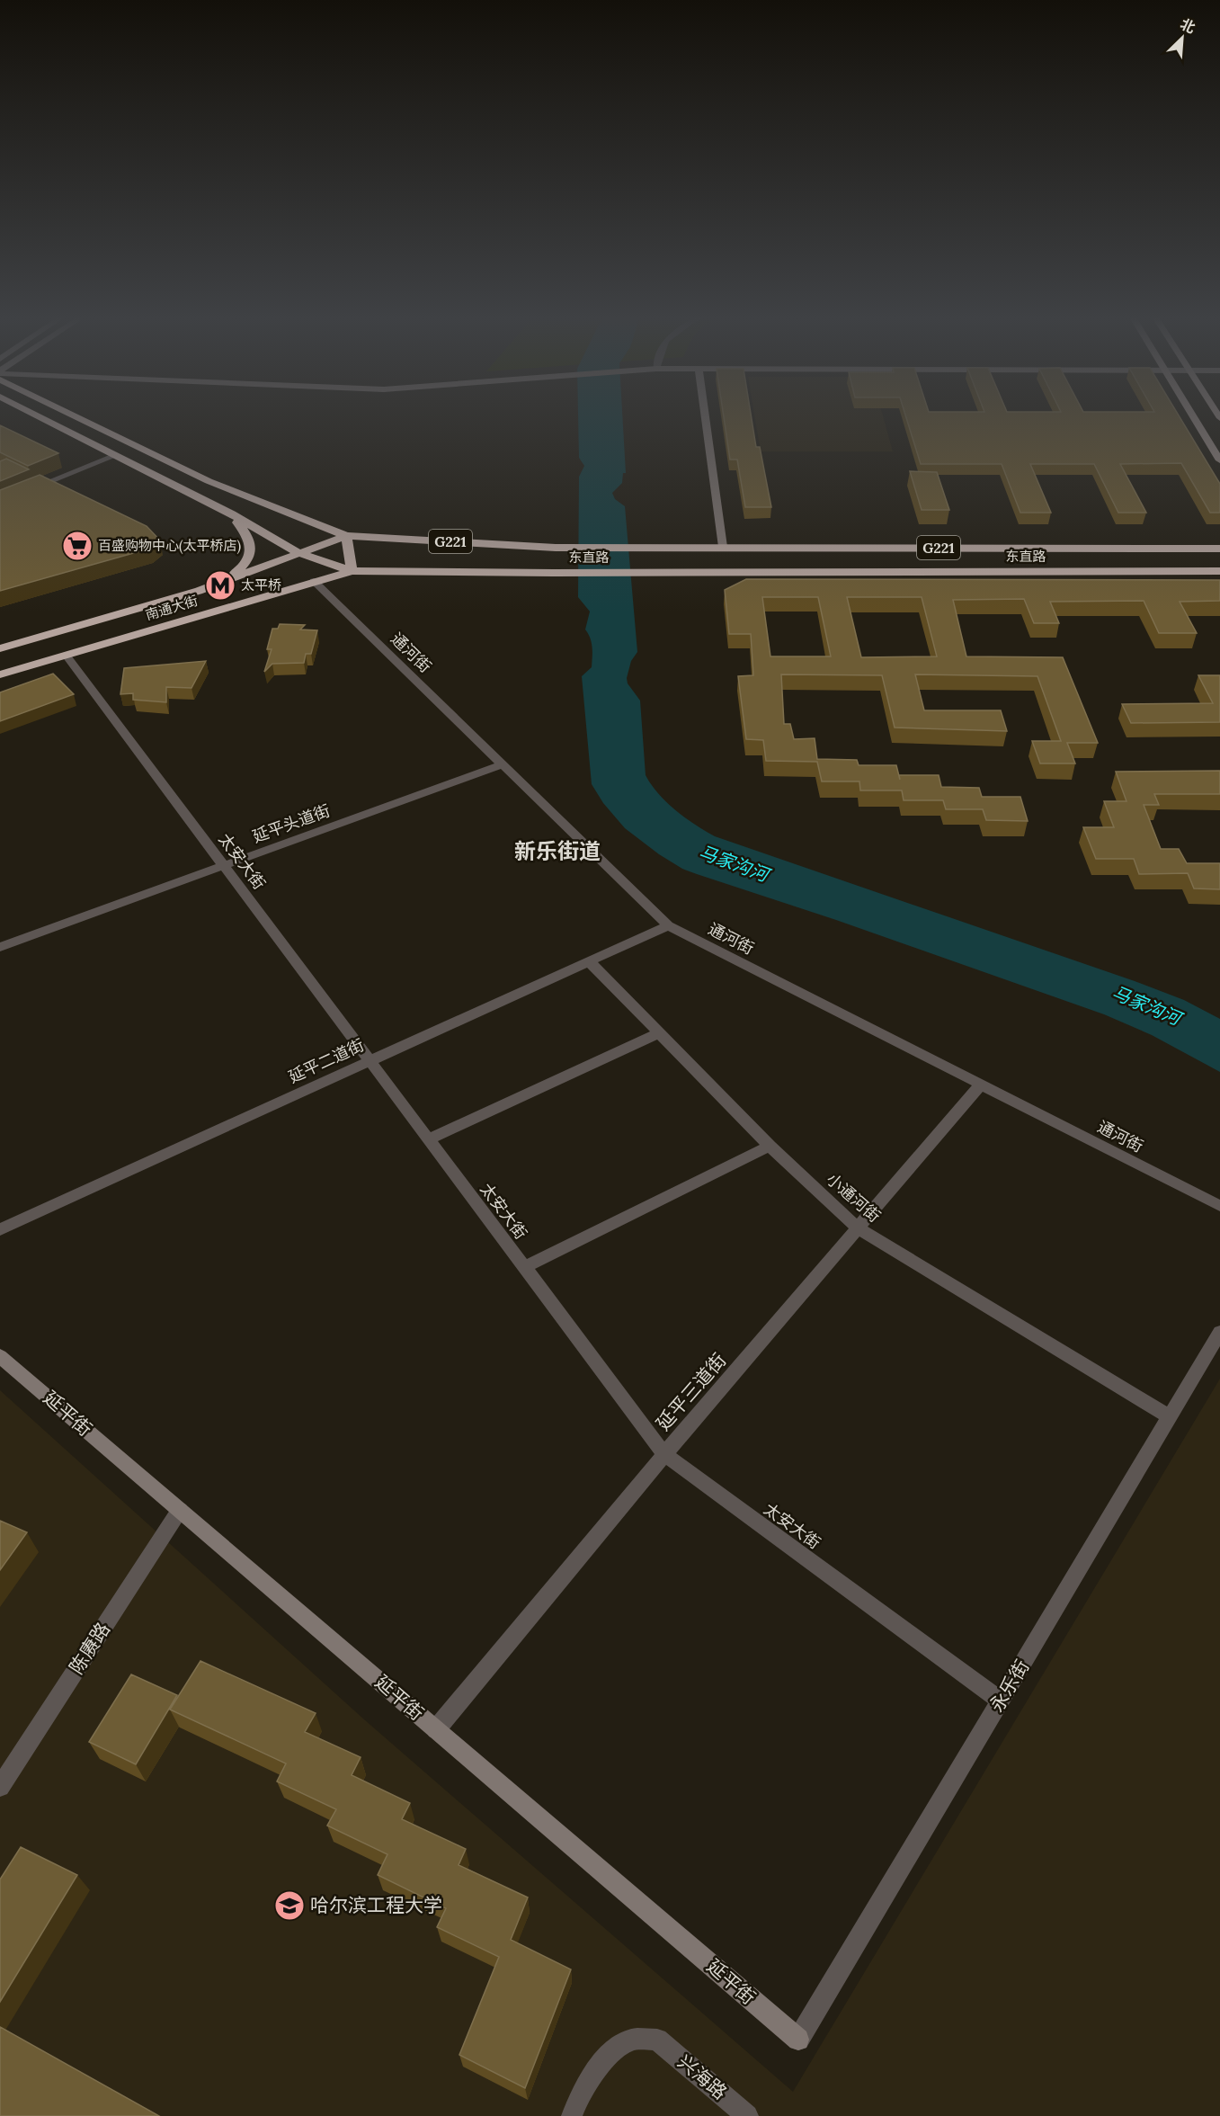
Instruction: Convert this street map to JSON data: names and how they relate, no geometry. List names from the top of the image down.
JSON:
{
  "streets": {
    "highway": ["G221", "东直路", "南通大街"],
    "street": [
      "通河街",
      "延平头道街",
      "太安大街",
      "延平二道街",
      "小通河街",
      "延平三道街",
      "延平街",
      "陈赓路",
      "永乐街",
      "兴海路"
    ]
  },
  "crossings": [
    ["东直路", "南通大街"],
    ["南通大街", "通河街"],
    ["南通大街", "太安大街"],
    ["通河街", "延平头道街"],
    ["通河街", "延平二道街"],
    ["通河街", "延平三道街"],
    ["延平头道街", "太安大街"],
    ["太安大街", "延平二道街"],
    ["太安大街", "延平三道街"],
    ["太安大街", "永乐街"],
    ["延平二道街", "小通河街"],
    ["小通河街", "延平三道街"],
    ["小通河街", "永乐街"],
    ["延平三道街", "延平街"],
    ["延平街", "陈赓路"],
    ["延平街", "永乐街"]
  ],
  "districts": ["新乐街道"],
  "water": ["马家沟河"],
  "places": {
    "supermarket": ["百盛购物中心(太平桥店)"],
    "metro station": ["太平桥"],
    "school or university": ["哈尔滨工程大学"]
  },
  "north": "top right"
}
